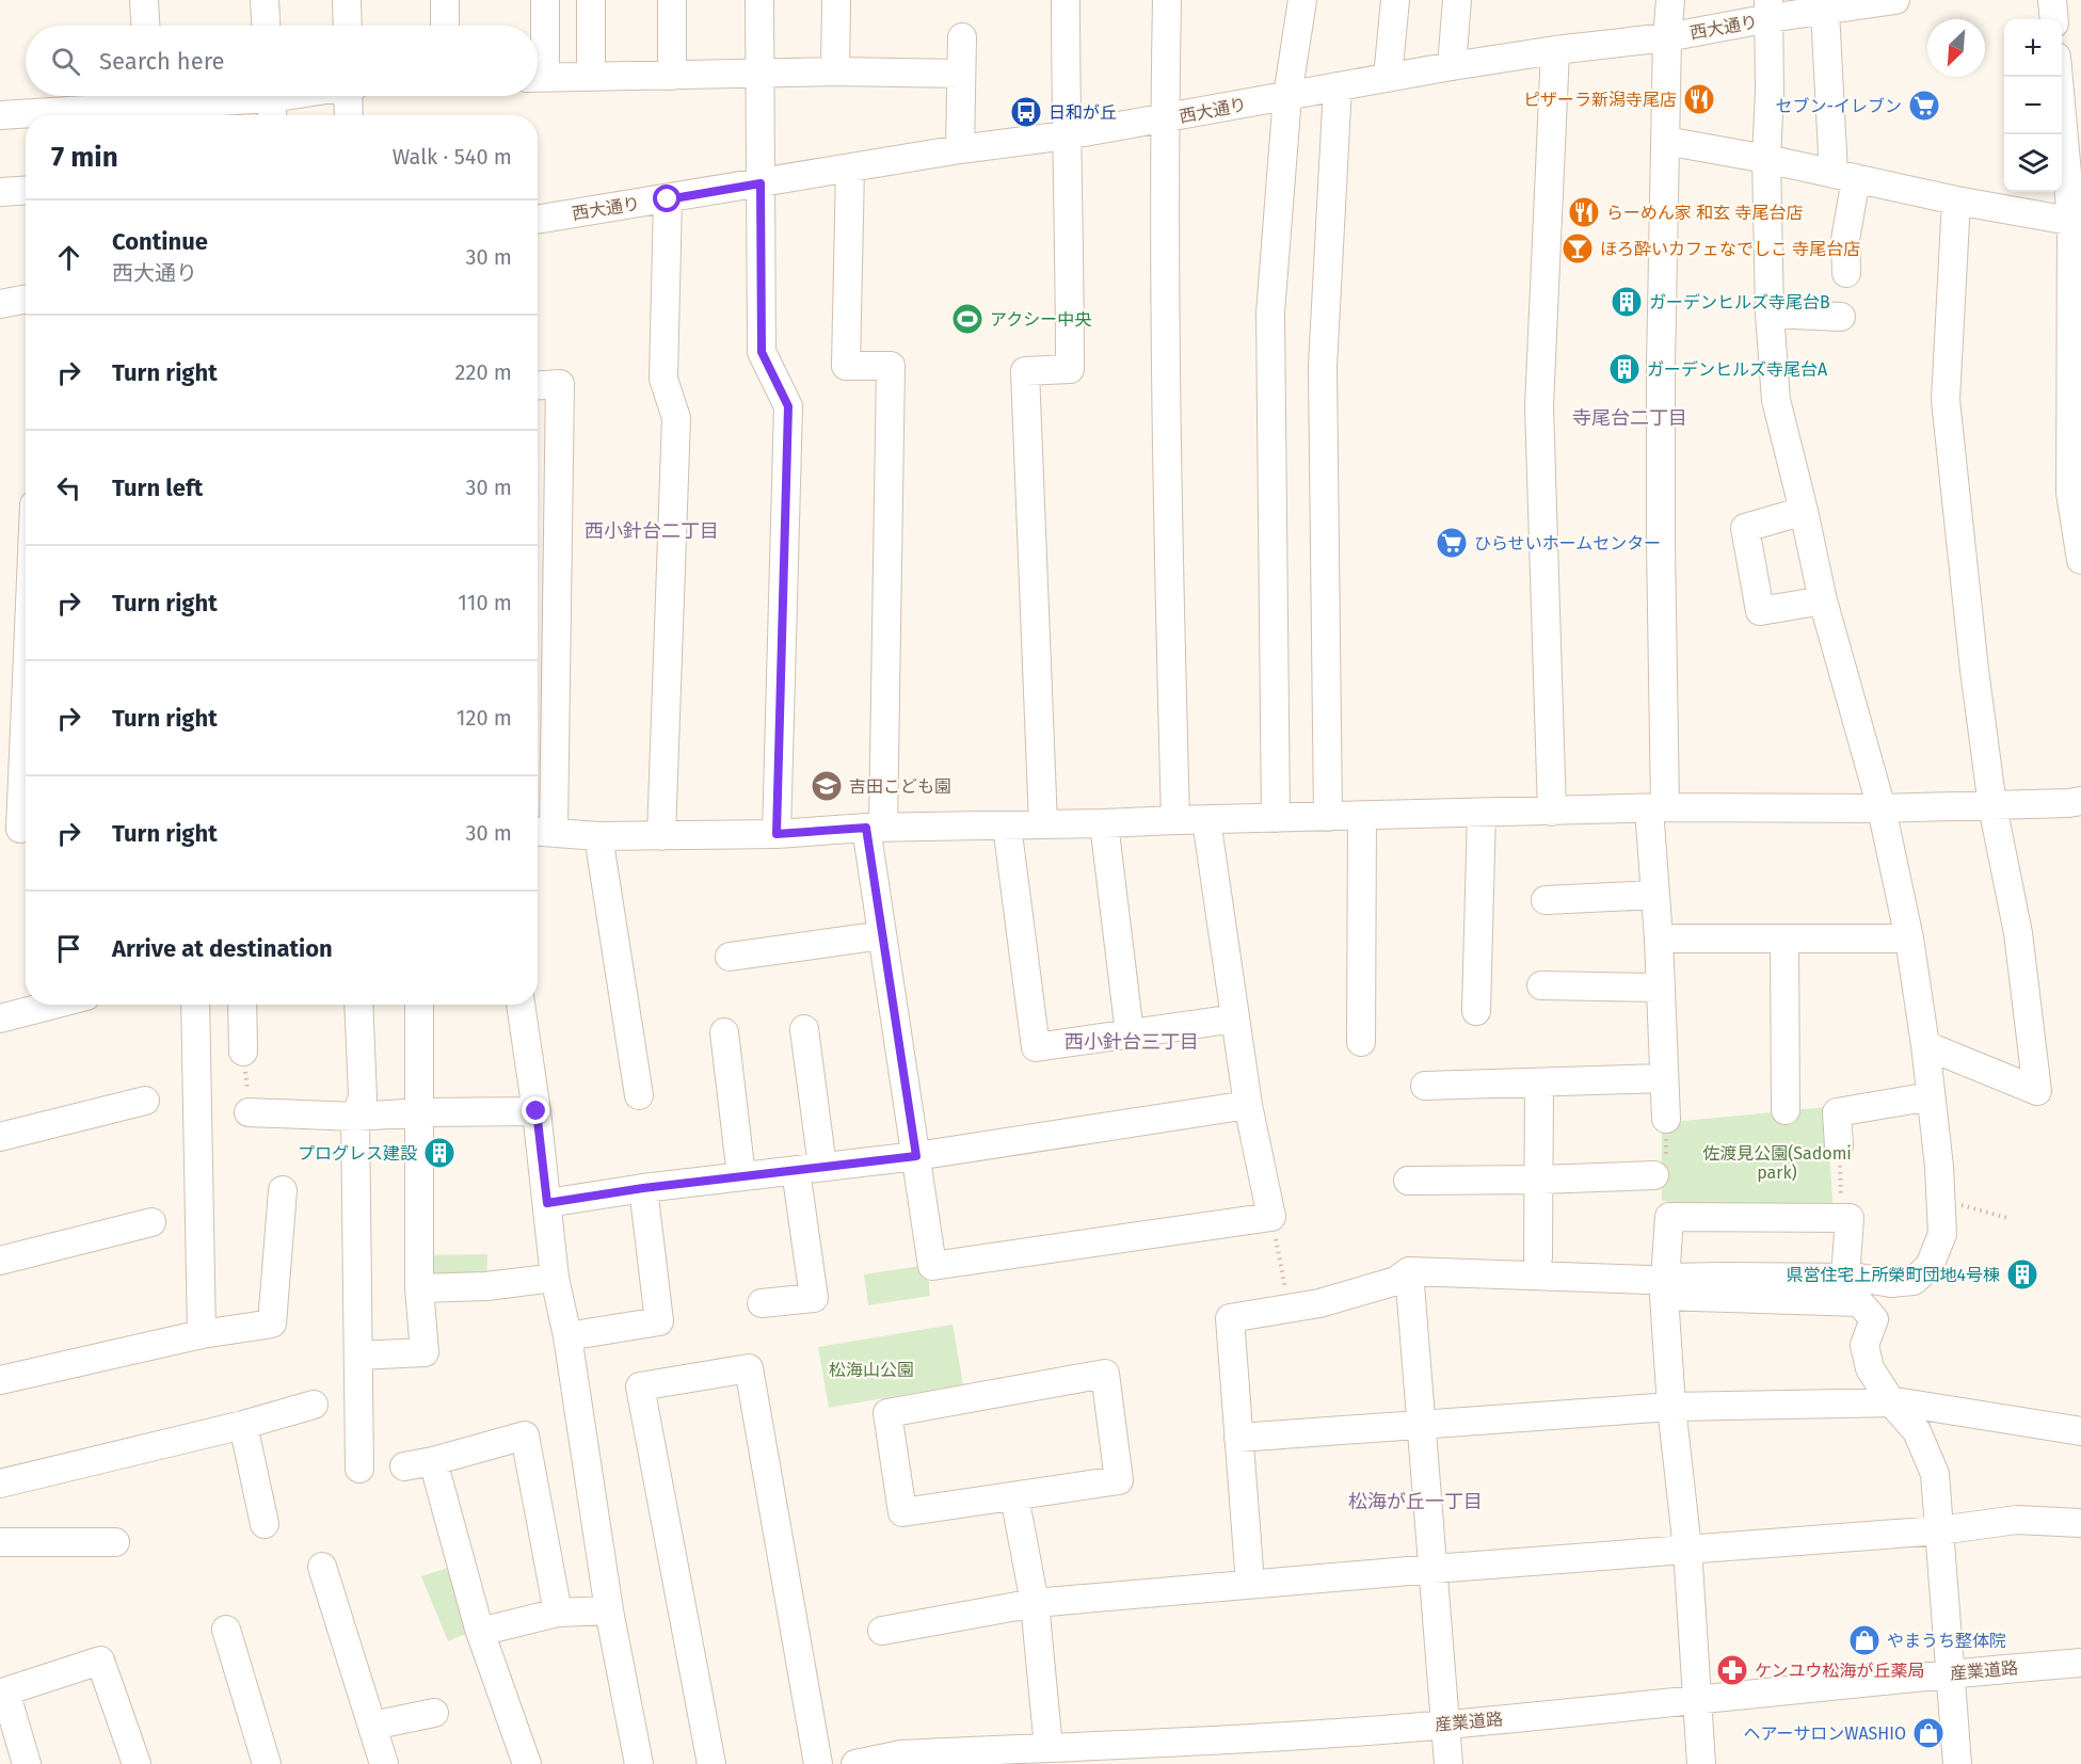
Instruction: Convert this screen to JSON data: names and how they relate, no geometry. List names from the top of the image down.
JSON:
{
  "streets": {
    "street": ["西大通り", "産業道路"]
  },
  "districts": [
    "寺尾台二丁目",
    "西小針台二丁目",
    "西小針台三丁目",
    "松海が丘一丁目"
  ],
  "parks": ["佐渡見公園(Sadomi park)", "松海山公園"],
  "places": {
    "restaurant": ["ピザーラ新潟寺尾店", "らーめん家 和玄 寺尾台店"],
    "supermarket": ["セブン-イレブン", "ひらせいホームセンター"],
    "bus stop": ["日和が丘"],
    "bar": ["ほろ酔いカフェなでしこ 寺尾台店"],
    "building": [
      "ガーデンヒルズ寺尾台B",
      "ガーデンヒルズ寺尾台A",
      "プログレス建設",
      "県営住宅上所榮町団地4号棟"
    ],
    "sports": ["アクシー中央"],
    "school or university": ["吉田こども園"],
    "shop": ["やまうち整体院", "ヘアーサロンWASHIO"],
    "pharmacy": ["ケンユウ松海が丘薬局"]
  },
  "north": "bottom left",
  "page": {
    "map_buttons": ["+", "−"],
    "search": "Search here",
    "heading": ["7 min", "Walk · 540 m"],
    "list": [
      ["Continue", "西大通り", "30 m"],
      ["Turn right", "220 m"],
      ["Turn left", "30 m"],
      ["Turn right", "110 m"],
      ["Turn right", "120 m"],
      ["Turn right", "30 m"],
      "Arrive at destination"
    ]
  }
}
